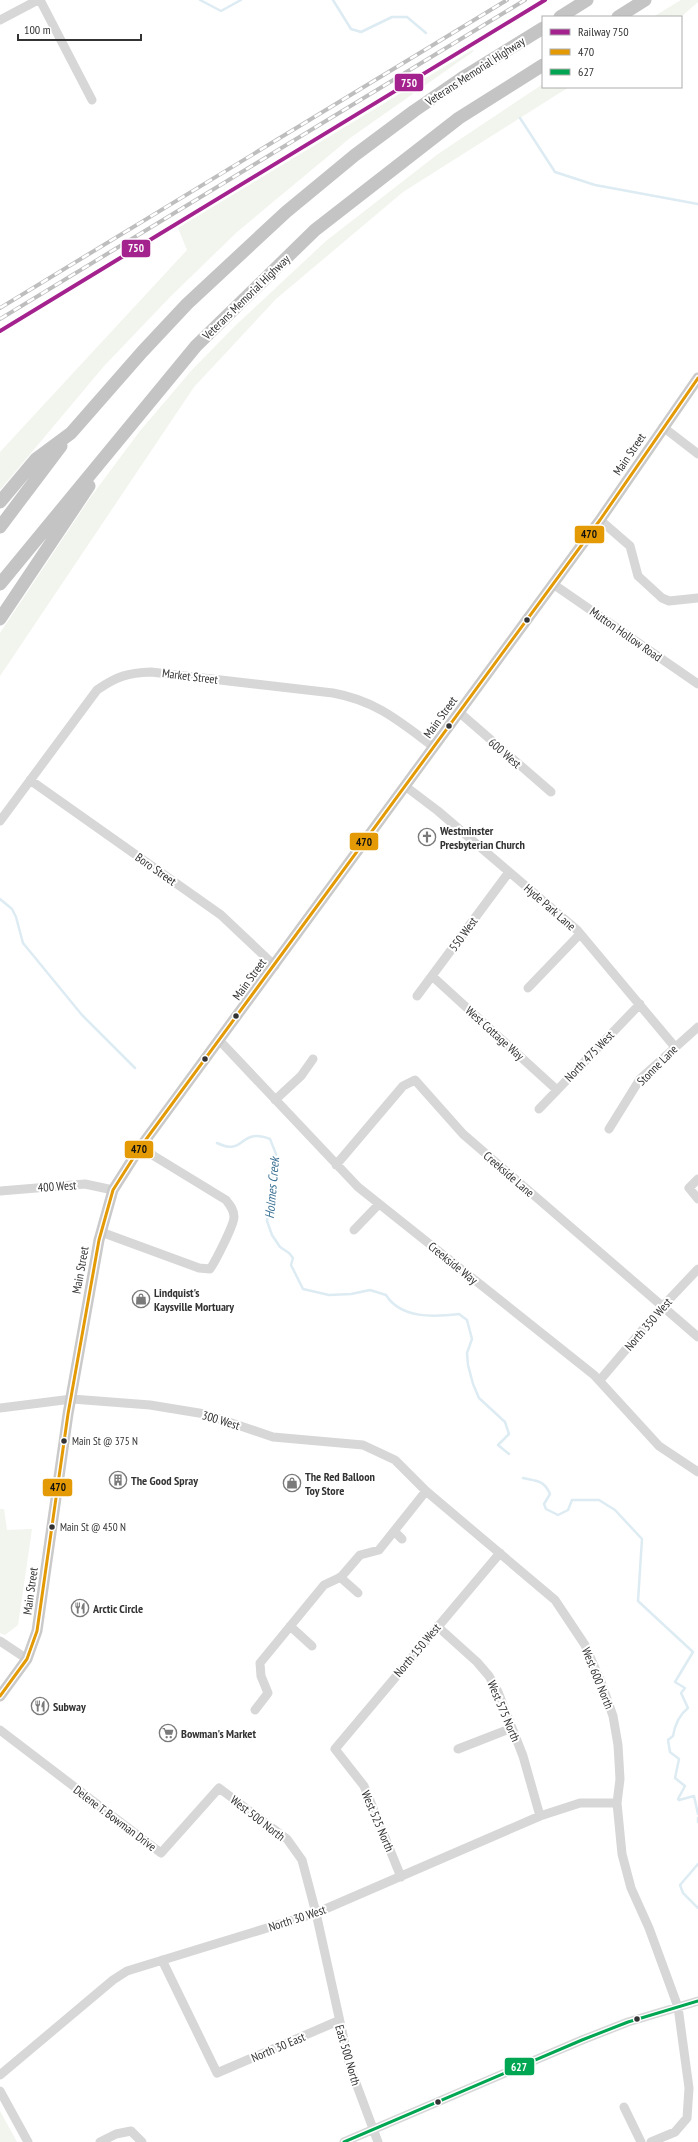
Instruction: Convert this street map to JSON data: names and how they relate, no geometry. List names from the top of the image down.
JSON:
{
  "streets": {
    "highway": ["Veterans Memorial Highway"],
    "main road": ["Main Street"],
    "street": [
      "Mutton Hollow Road",
      "Market Street",
      "600 West",
      "Boro Street",
      "Hyde Park Lane",
      "550 West",
      "West Cottage Way",
      "North 475 West",
      "Stonne Lane",
      "Creekside Lane",
      "400 West",
      "Creekside Way",
      "North 350 West",
      "300 West",
      "North 150 West",
      "West 600 North",
      "West 575 North",
      "Delene T. Bowman Drive",
      "West 500 North",
      "West 525 North",
      "North 30 West",
      "North 30 East",
      "East 500 North"
    ]
  },
  "crossings": [
    ["Main Street", "Mutton Hollow Road"],
    ["Main Street", "Market Street"],
    ["Main Street", "600 West"],
    ["Main Street", "Boro Street"],
    ["Main Street", "Hyde Park Lane"],
    ["Main Street", "400 West"],
    ["Main Street", "Creekside Way"],
    ["Main Street", "300 West"],
    ["Market Street", "Boro Street"],
    ["Hyde Park Lane", "550 West"],
    ["Hyde Park Lane", "North 475 West"],
    ["Hyde Park Lane", "Stonne Lane"],
    ["550 West", "West Cottage Way"],
    ["West Cottage Way", "North 475 West"],
    ["Creekside Lane", "Creekside Way"],
    ["Creekside Lane", "North 350 West"],
    ["Creekside Way", "North 350 West"],
    ["300 West", "West 600 North"],
    ["North 150 West", "West 600 North"],
    ["North 150 West", "West 575 North"],
    ["North 150 West", "West 525 North"],
    ["West 600 North", "North 30 West"],
    ["West 575 North", "North 30 West"],
    ["Delene T. Bowman Drive", "West 500 North"],
    ["West 500 North", "North 30 West"],
    ["West 500 North", "East 500 North"],
    ["West 525 North", "North 30 West"],
    ["North 30 West", "North 30 East"],
    ["North 30 East", "East 500 North"]
  ],
  "water": ["Holmes Creek"],
  "places": {
    "church": ["Westminster Presbyterian Church"],
    "shop": ["Lindquist's Kaysville Mortuary", "The Red Balloon Toy Store"],
    "other": ["Main St @ 375 N", "Main St @ 450 N"],
    "building": ["The Good Spray"],
    "restaurant": ["Arctic Circle", "Subway"],
    "supermarket": ["Bowman's Market"]
  },
  "lines": ["rail line 750", "transit line 470", "transit line 627"],
  "legend": ["Railway 750", "470", "627"],
  "scale_bar": "100 m"
}
